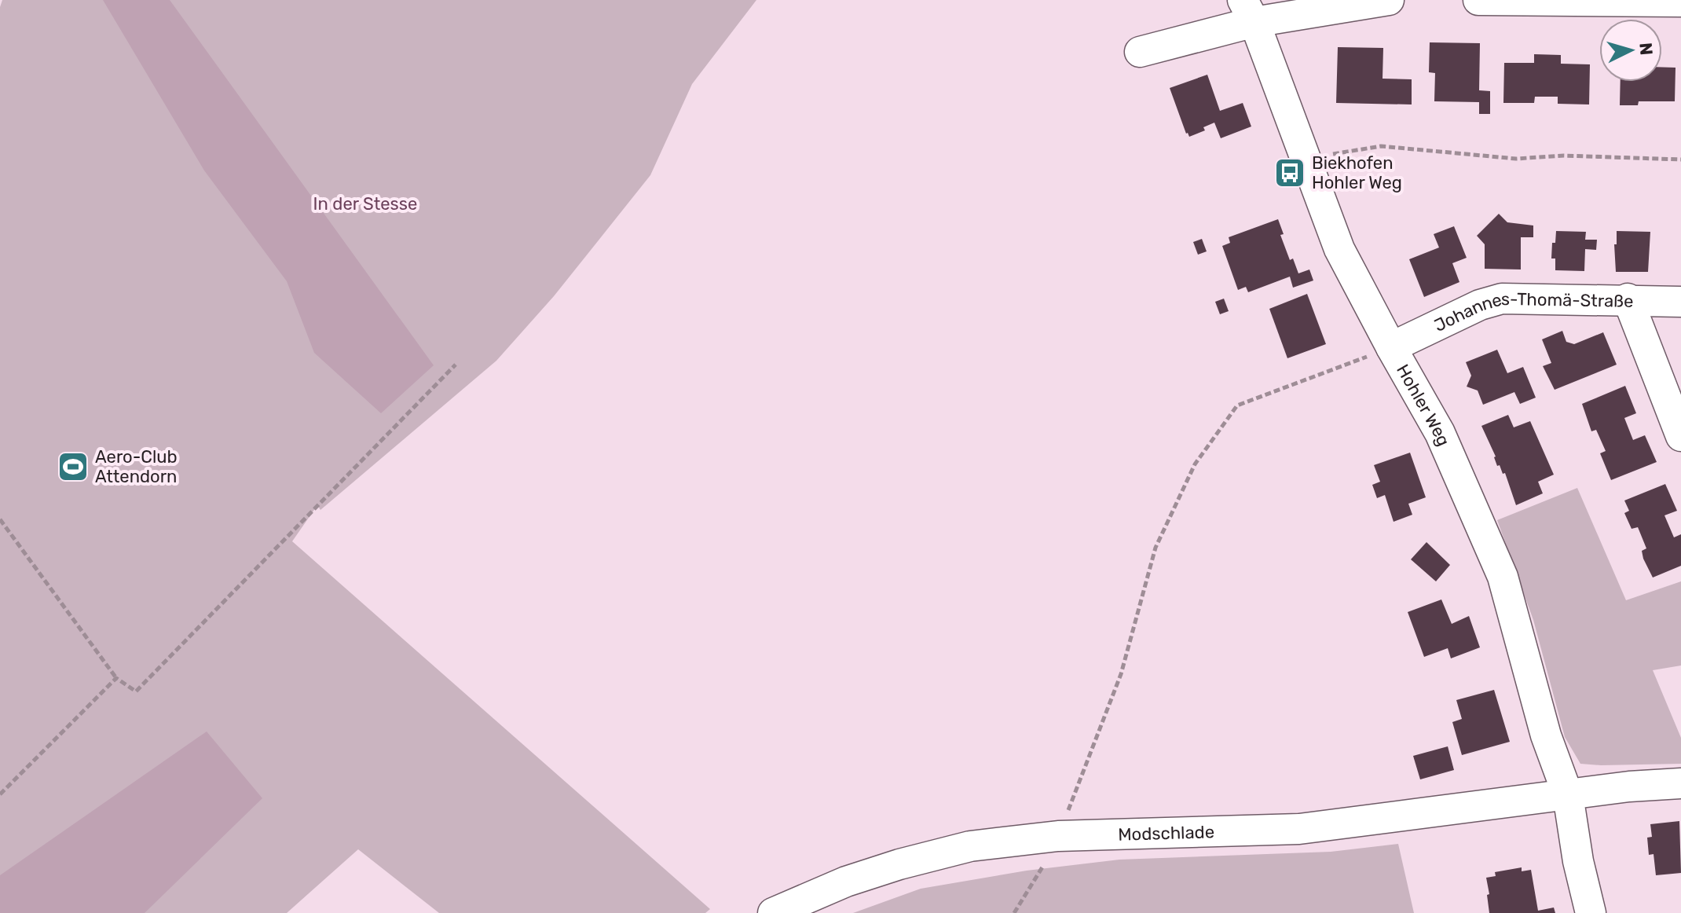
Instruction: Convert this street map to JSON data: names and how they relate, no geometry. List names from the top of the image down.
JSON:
{
  "streets": {
    "street": ["Johannes-Thomä-Straße", "Hohler Weg", "Modschlade"]
  },
  "crossings": [
    ["Johannes-Thomä-Straße", "Hohler Weg"],
    ["Hohler Weg", "Modschlade"]
  ],
  "parks": ["In der Stesse"],
  "places": {
    "bus stop": ["Biekhofen Hohler Weg"],
    "sports": ["Aero-Club Attendorn"]
  },
  "north": "right"
}
